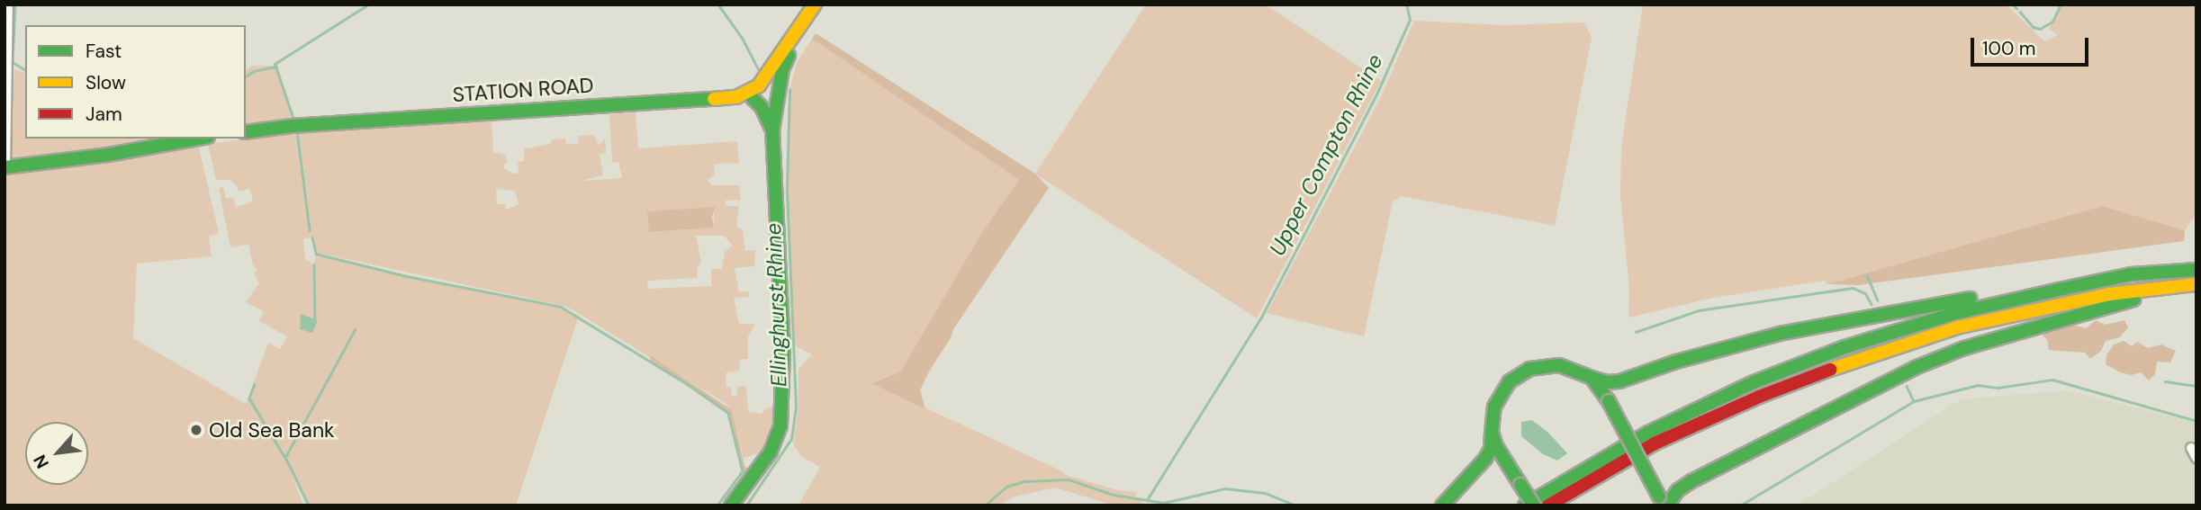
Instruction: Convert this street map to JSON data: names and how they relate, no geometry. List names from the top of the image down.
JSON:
{
  "streets": {
    "main road": ["STATION ROAD"]
  },
  "water": ["Upper Compton Rhine", "Ellinghurst Rhine"],
  "places": ["Old Sea Bank"],
  "legend": ["Fast", "Slow", "Jam"],
  "scale_bar": "100 m",
  "north": "bottom left"
}
